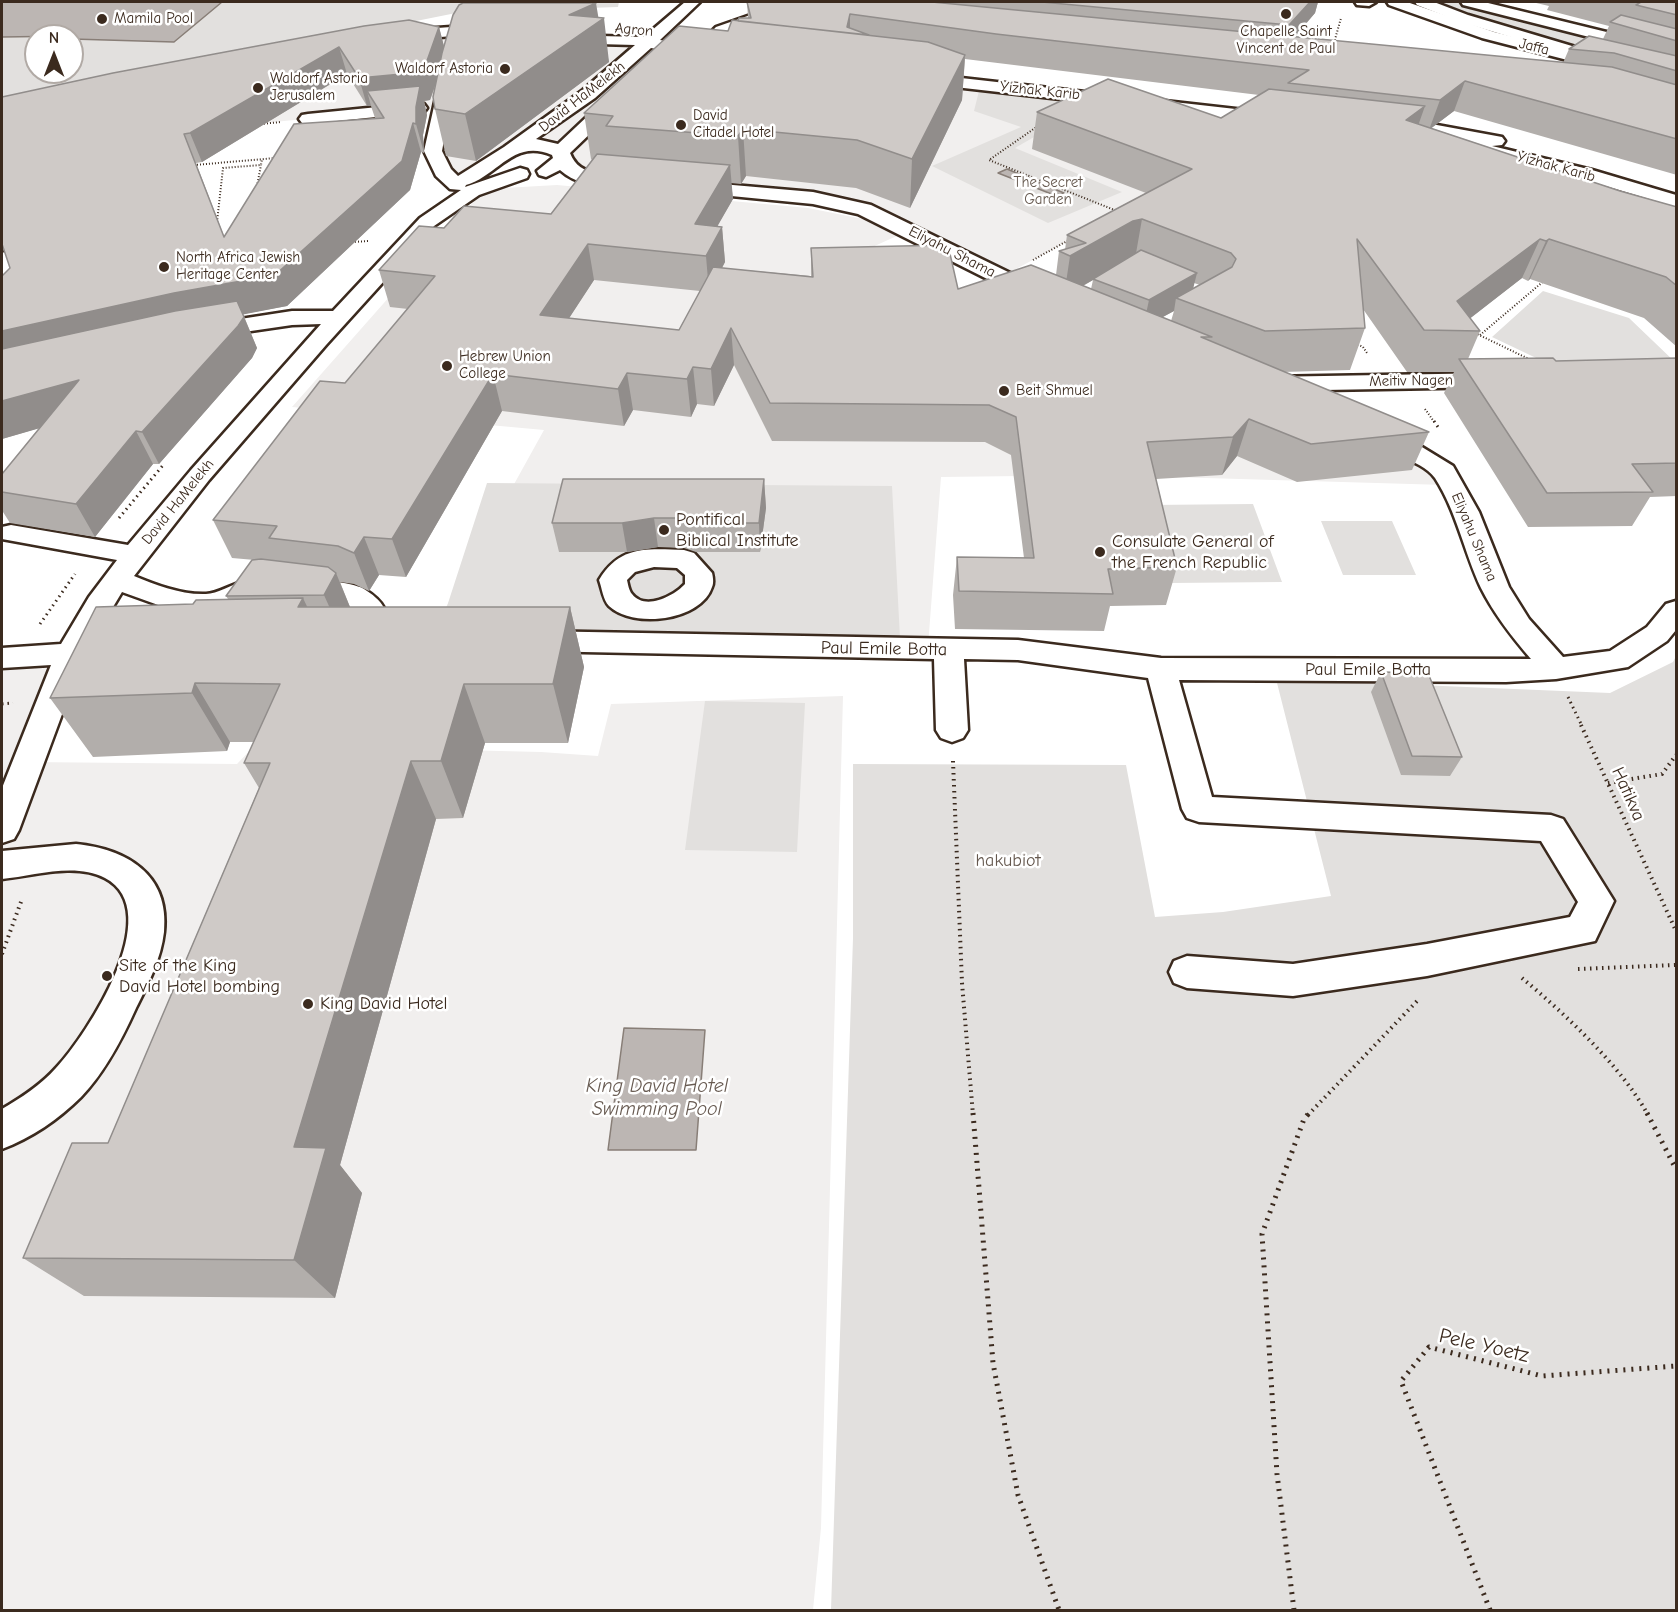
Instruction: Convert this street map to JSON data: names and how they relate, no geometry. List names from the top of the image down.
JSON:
{
  "streets": {
    "main road": [
      "Agron",
      "Jaffa",
      "Yizhak Karib",
      "David HaMelekh",
      "Eliyahu Shama",
      "Meitiv Nagen",
      "Paul Emile Botta"
    ],
    "path": ["Hatikva", "Pele Yoetz"]
  },
  "crossings": [
    ["Agron", "David HaMelekh"],
    ["Eliyahu Shama", "Paul Emile Botta"],
    ["Eliyahu Shama", "Hatikva"],
    ["Paul Emile Botta", "Hatikva"]
  ],
  "water": ["King David Hotel Swimming Pool"],
  "parks": ["The Secret Garden", "hakubiot"],
  "places": [
    "Chapelle Saint Vincent de Paul",
    "Mamila Pool",
    "Waldorf Astoria",
    "Waldorf Astoria Jerusalem",
    "David Citadel Hotel",
    "North Africa Jewish Heritage Center",
    "Hebrew Union College",
    "Beit Shmuel",
    "Pontifical Biblical Institute",
    "Consulate General of the French Republic",
    "Site of the King David Hotel bombing",
    "King David Hotel"
  ],
  "north": "top"
}
